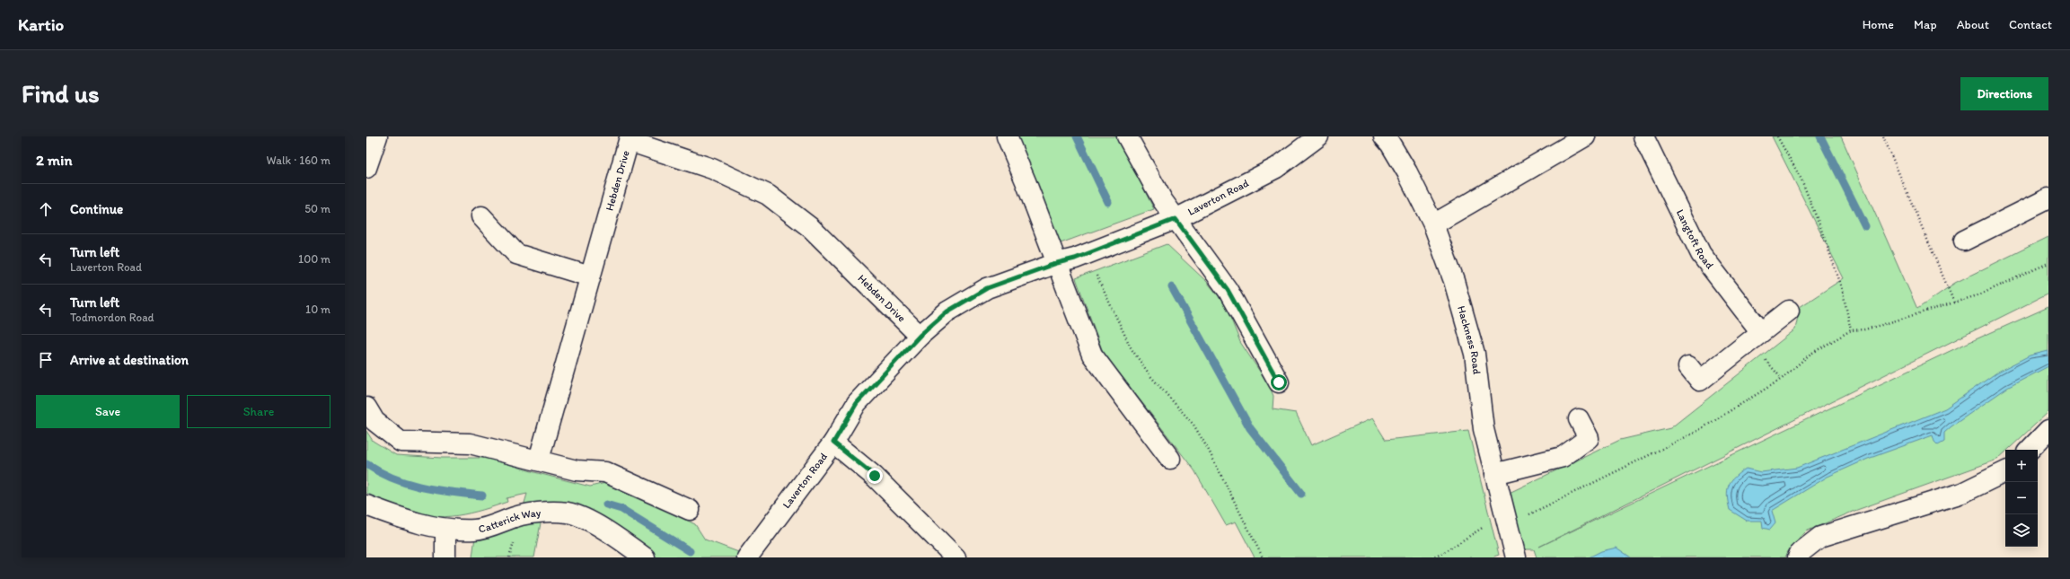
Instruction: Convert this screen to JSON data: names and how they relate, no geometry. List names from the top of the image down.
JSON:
{
  "streets": {
    "street": [
      "Hebden Drive",
      "Laverton Road",
      "Langtoft Road",
      "Hackness Road",
      "Catterick Way"
    ]
  },
  "crossings": [
    ["Hebden Drive", "Laverton Road"]
  ],
  "page": {
    "header": "Kartio",
    "nav": [
      "Home",
      "Map",
      "About",
      "Contact"
    ],
    "buttons": [
      "Directions",
      ["Save", "Share"]
    ],
    "title": "Find us",
    "heading": ["2 min", "Walk · 160 m"],
    "list": [
      ["Continue", "50 m"],
      ["Turn left", "Laverton Road", "100 m"],
      ["Turn left", "Todmordon Road", "10 m"],
      "Arrive at destination"
    ],
    "map_buttons": ["+", "−"]
  }
}
